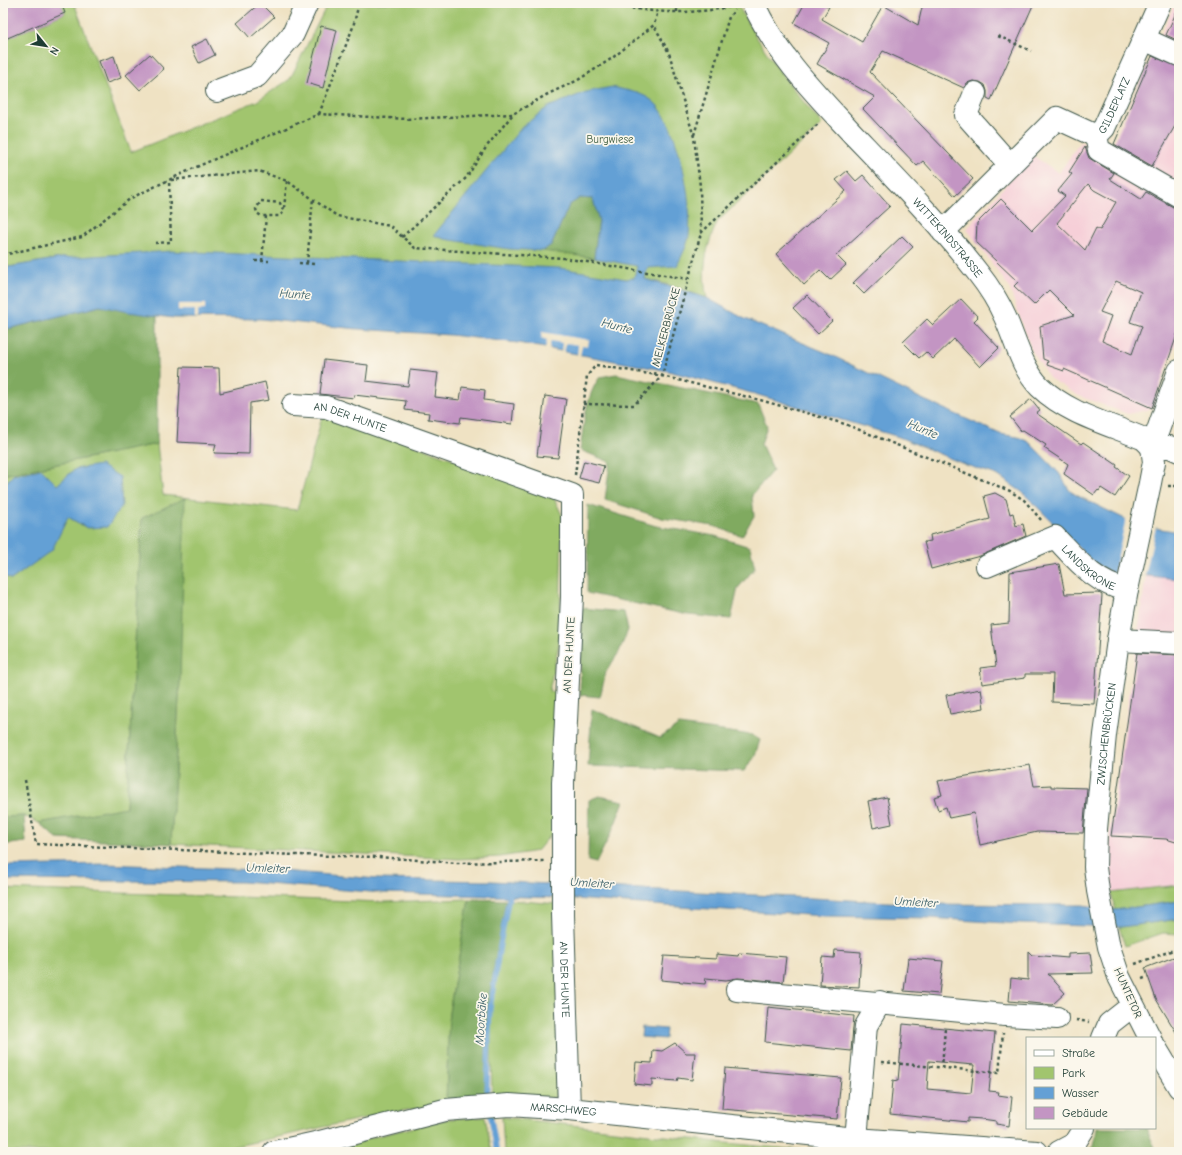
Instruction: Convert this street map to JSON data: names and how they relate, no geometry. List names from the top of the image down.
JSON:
{
  "streets": {
    "street": [
      "GILDEPLATZ",
      "WITTEKINDSTRASSE",
      "AN DER HUNTE",
      "LANDSKRONE",
      "ZWISCHENBRÜCKEN",
      "HUNTETOR",
      "MARSCHWEG"
    ],
    "path": ["MELKERBRÜCKE"]
  },
  "crossings": [
    ["GILDEPLATZ", "WITTEKINDSTRASSE"],
    ["WITTEKINDSTRASSE", "ZWISCHENBRÜCKEN"],
    ["AN DER HUNTE", "MARSCHWEG"],
    ["LANDSKRONE", "ZWISCHENBRÜCKEN"],
    ["ZWISCHENBRÜCKEN", "HUNTETOR"]
  ],
  "water": ["Hunte", "Umleiter", "Moorbäke"],
  "parks": ["Burgwiese"],
  "legend": [
    "Straße",
    "Park",
    "Wasser",
    "Gebäude"
  ],
  "north": "bottom right"
}
